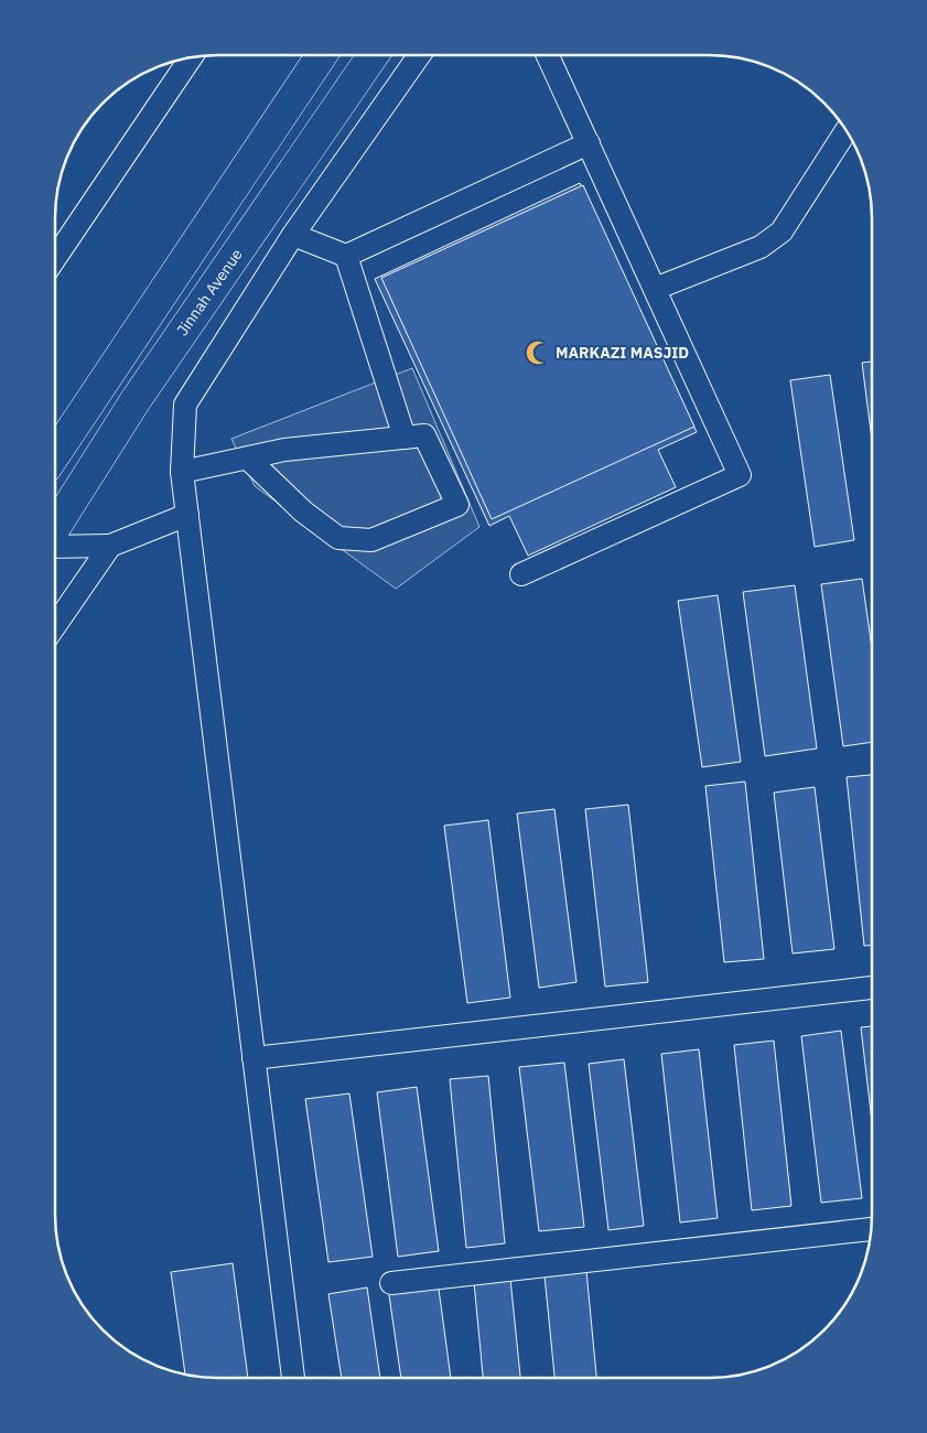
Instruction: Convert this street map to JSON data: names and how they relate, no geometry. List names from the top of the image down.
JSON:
{
  "streets": {
    "main road": ["Jinnah Avenue"]
  },
  "places": {
    "mosque": ["MARKAZI MASJID"]
  }
}
